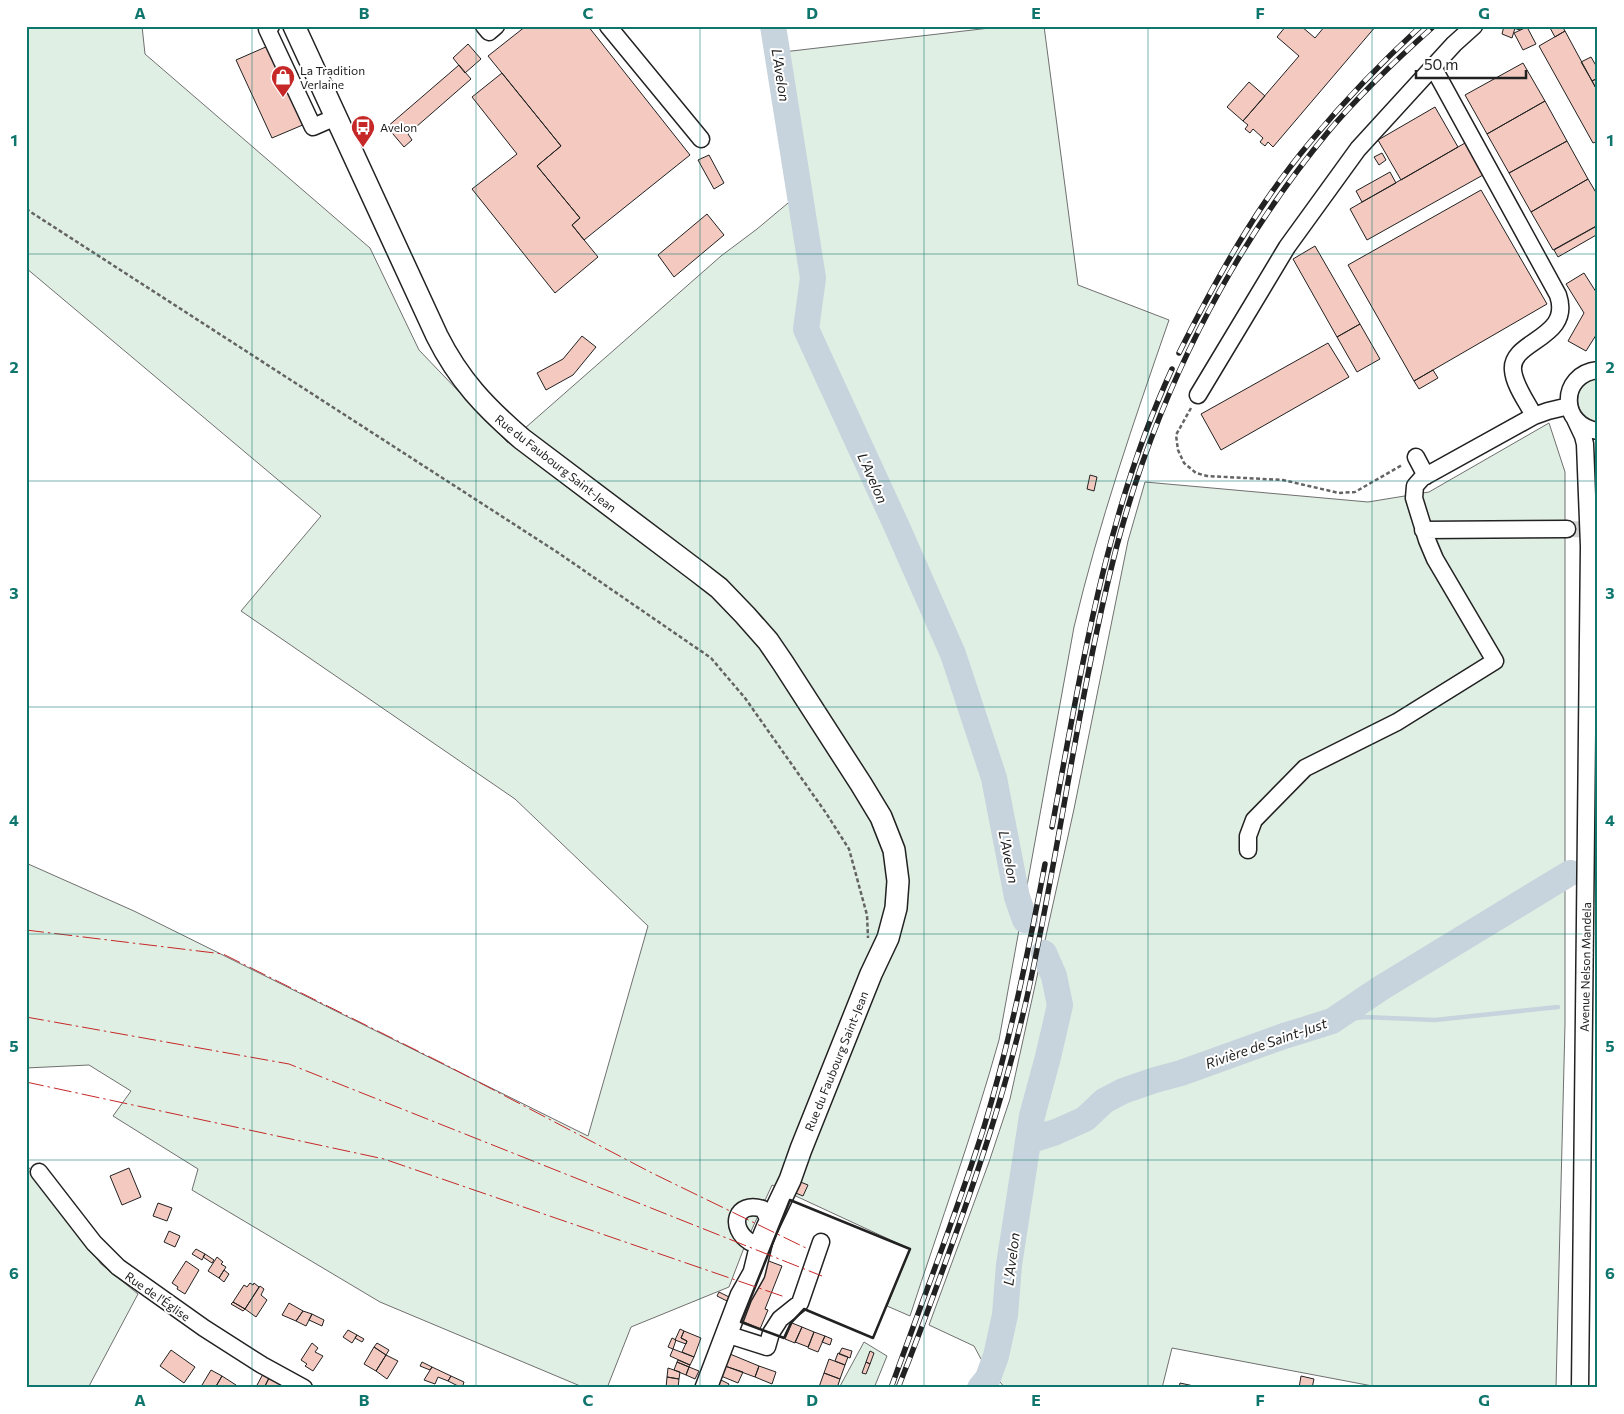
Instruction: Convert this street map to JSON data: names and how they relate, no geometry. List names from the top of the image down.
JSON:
{
  "streets": {
    "main road": ["Rue du Faubourg Saint-Jean"],
    "street": ["Avenue Nelson Mandela", "Rue de l'Église"]
  },
  "water": ["L'Avelon", "Rivière de Saint-Just"],
  "places": {
    "shop": ["La Tradition Verlaine"],
    "bus stop": ["Avelon"]
  },
  "scale_bar": "50 m",
  "grid": {
    "columns": [
      "A",
      "B",
      "C",
      "D",
      "E",
      "F",
      "G"
    ],
    "rows": [
      "1",
      "2",
      "3",
      "4",
      "5",
      "6"
    ]
  }
}
